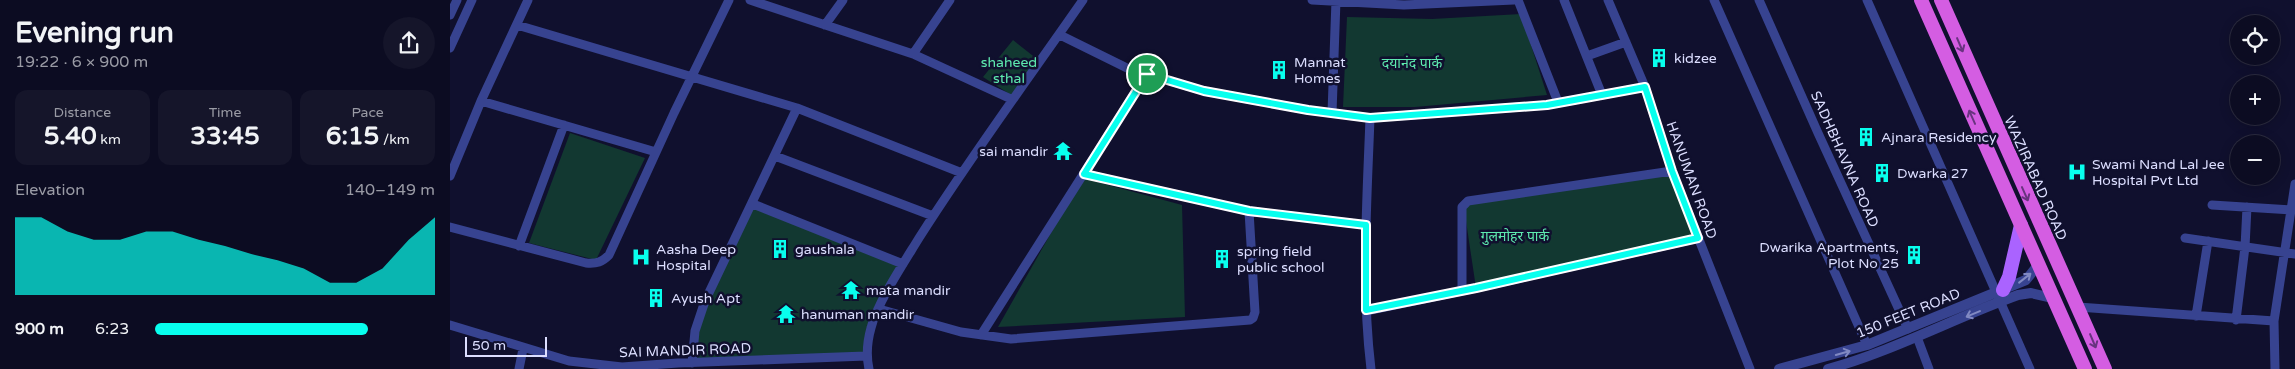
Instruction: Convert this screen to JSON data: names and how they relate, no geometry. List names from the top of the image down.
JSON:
{
  "streets": {
    "highway": ["WAZIRABAD ROAD"],
    "street": [
      "SADHBHAVNA ROAD",
      "HANUMAN ROAD",
      "150 FEET ROAD",
      "SAI MANDIR ROAD"
    ]
  },
  "crossings": [
    ["SADHBHAVNA ROAD", "150 FEET ROAD"]
  ],
  "parks": ["shaheed sthal", "दयानंद पार्क", "गुलमोहर पार्क"],
  "places": {
    "building": [
      "kidzee",
      "Mannat Homes",
      "Ajnara Residency",
      "Dwarka 27",
      "gaushala",
      "Dwarika Apartments, Plot No 25",
      "spring field public school",
      "Ayush Apt"
    ],
    "temple": ["sai mandir", "mata mandir", "hanuman mandir"],
    "hospital": ["Swami Nand Lal Jee Hospital Pvt Ltd", "Aasha Deep Hospital"]
  },
  "scale_bar": "50 m",
  "page": {
    "heading": ["Evening run", "19:22 · 6 × 900 m"],
    "map_buttons": ["+", "−"],
    "stats": [
      ["Distance", "5.40 km"],
      ["Time", "33:45"],
      ["Pace", "6:15 /km"]
    ],
    "chart": ["Elevation", "140–149 m"],
    "list": [
      {
        "name": "900 m",
        "note": "6:23"
      }
    ],
    "scale": "50 m"
  }
}
